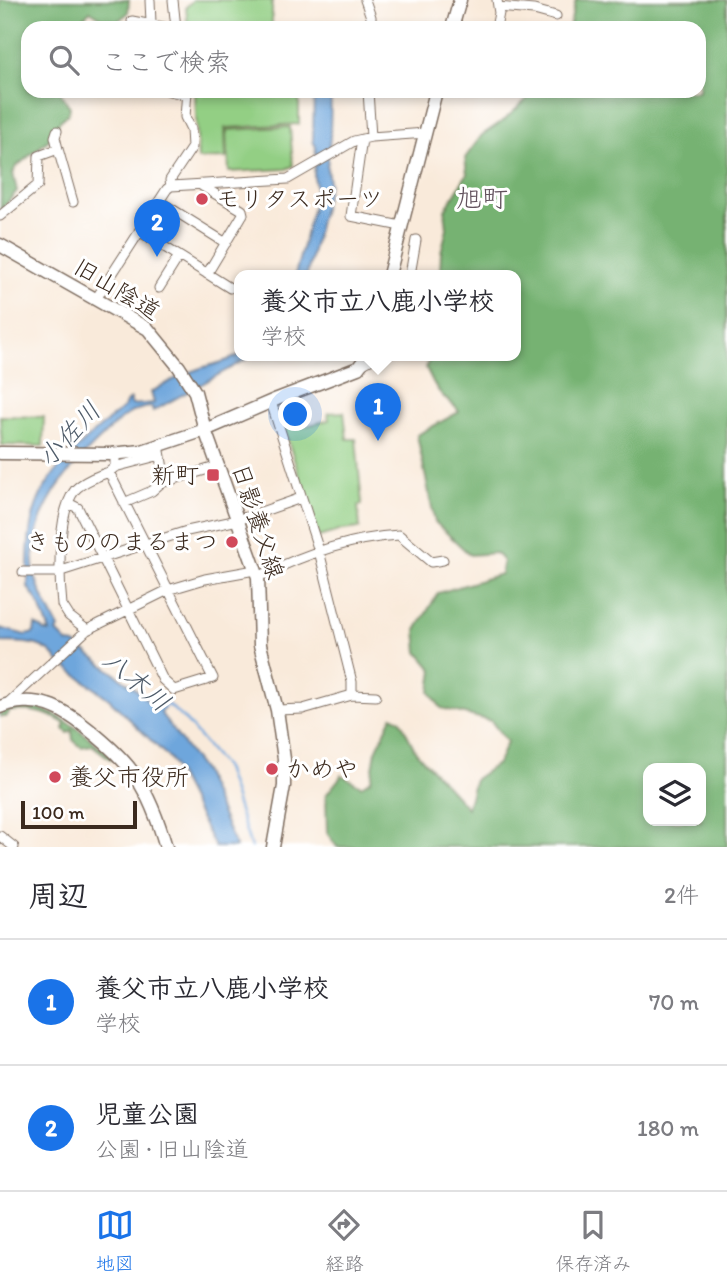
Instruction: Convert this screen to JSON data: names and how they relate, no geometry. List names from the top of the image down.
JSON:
{
  "streets": {
    "main road": ["旧山陰道", "日影養父線"]
  },
  "crossings": [
    ["旧山陰道", "日影養父線"]
  ],
  "districts": ["旭町"],
  "water": ["小佐川", "八木川"],
  "places": {
    "other": [
      "モリタスポーツ",
      "きもののまるまつ",
      "かめや",
      "養父市役所"
    ],
    "transit": ["新町"]
  },
  "scale_bar": "100 m",
  "page": {
    "search": "ここで検索",
    "pins": ["2", "1"],
    "popup": ["養父市立八鹿小学校", "学校"],
    "scale": "100 m",
    "heading": ["周辺", "2件"],
    "list": [
      {
        "mark": "1",
        "name": "養父市立八鹿小学校",
        "note": "学校",
        "value": "70 m"
      },
      {
        "mark": "2",
        "name": "児童公園",
        "note": "公園 · 旧山陰道",
        "value": "180 m"
      }
    ],
    "nav": ["地図", "経路", "保存済み"]
  }
}
